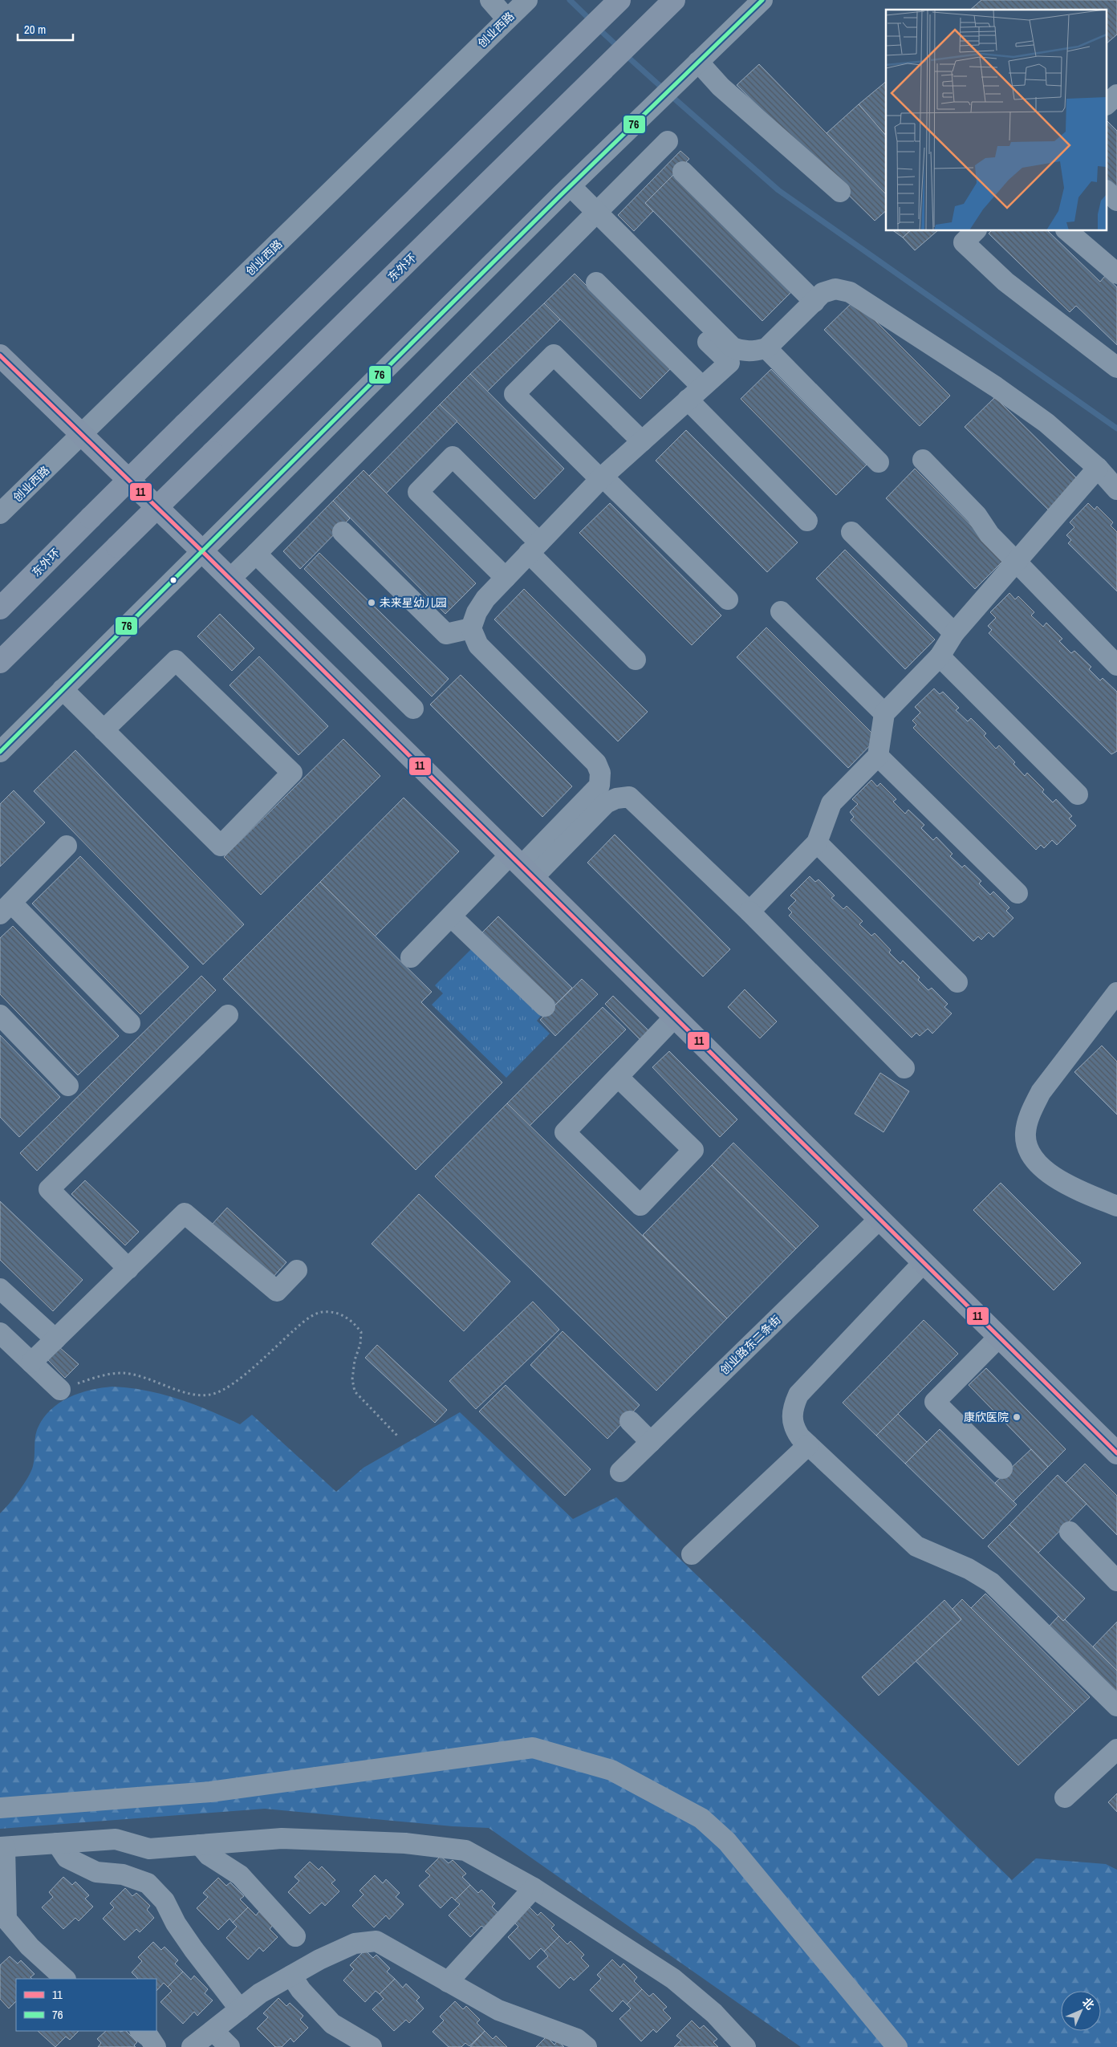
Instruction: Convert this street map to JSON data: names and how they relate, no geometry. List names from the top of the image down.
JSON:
{
  "streets": {
    "main road": ["东外环"],
    "street": ["创业西路", "创业路东二条街"]
  },
  "places": ["未来星幼儿园", "康欣医院"],
  "lines": ["transit line 76", "transit line 11"],
  "legend": ["11", "76"],
  "scale_bar": "20 m",
  "north": "top right"
}
